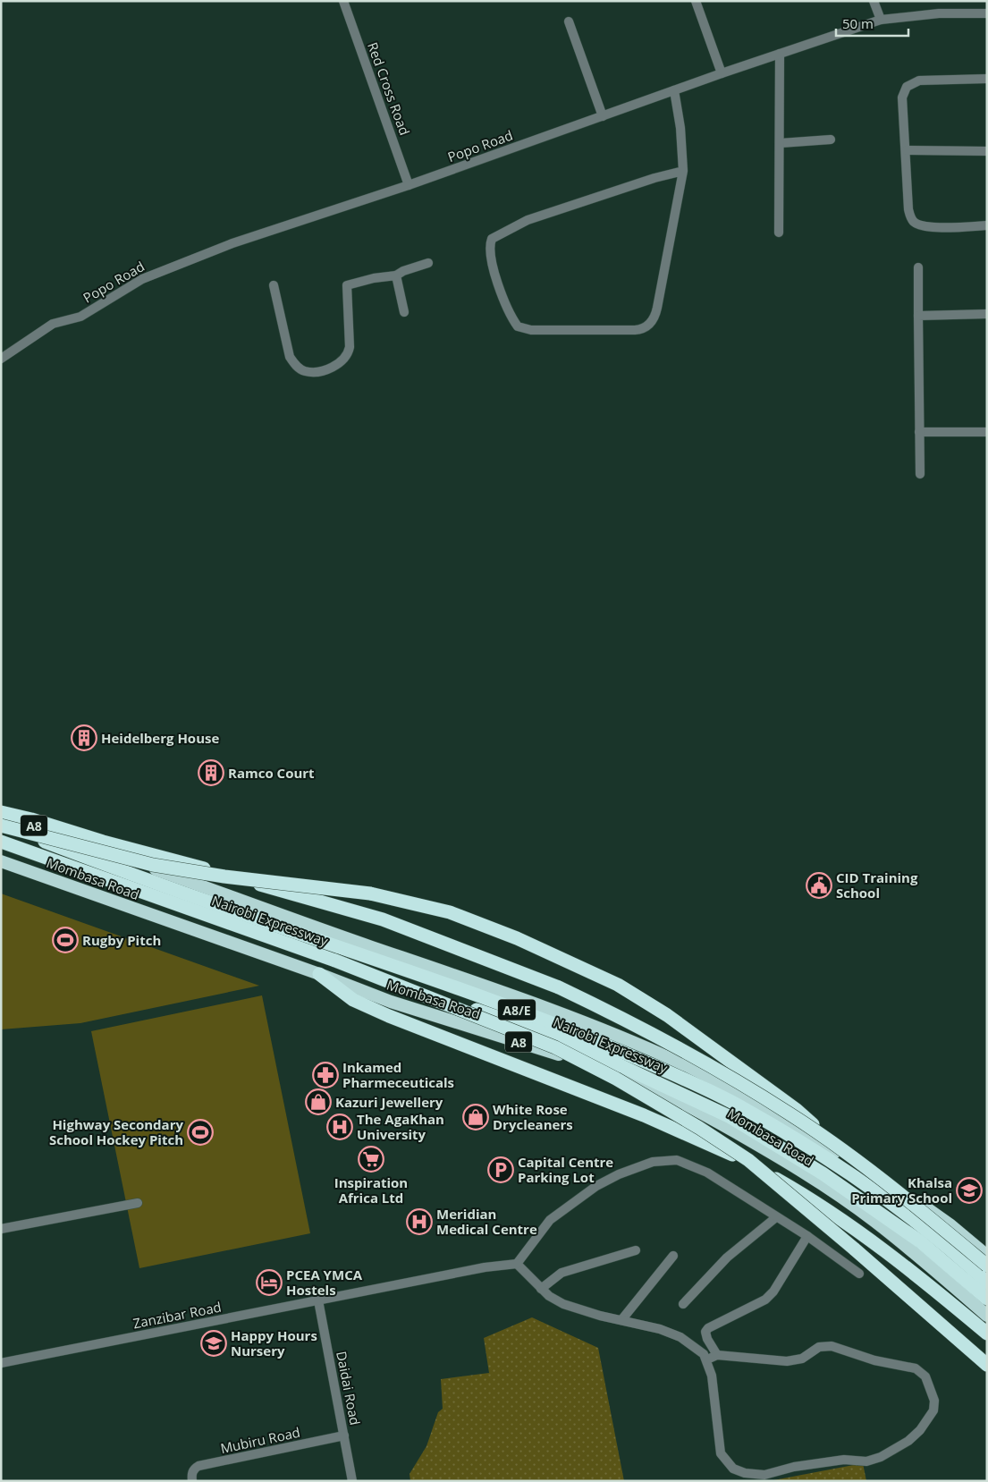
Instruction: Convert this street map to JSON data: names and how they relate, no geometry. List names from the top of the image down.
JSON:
{
  "streets": {
    "highway": [
      "A8",
      "Mombasa Road",
      "Nairobi Expressway",
      "A8/E"
    ],
    "street": [
      "Red Cross Road",
      "Popo Road",
      "Zanzibar Road",
      "Daidai Road",
      "Mubiru Road"
    ]
  },
  "crossings": [
    ["Red Cross Road", "Popo Road"],
    ["Zanzibar Road", "Daidai Road"],
    ["Daidai Road", "Mubiru Road"]
  ],
  "places": {
    "building": ["Heidelberg House", "Ramco Court"],
    "public building": ["CID Training School"],
    "sports": ["Rugby Pitch", "Highway Secondary School Hockey Pitch"],
    "pharmacy": ["Inkamed Pharmeceuticals"],
    "shop": ["Kazuri Jewellery", "White Rose Drycleaners"],
    "hospital": ["The AgaKhan University", "Meridian Medical Centre"],
    "supermarket": ["Inspiration Africa Ltd"],
    "parking": ["Capital Centre Parking Lot"],
    "school or university": ["Khalsa Primary School", "Happy Hours Nursery"],
    "hotel": ["PCEA YMCA Hostels"]
  },
  "scale_bar": "50 m"
}
